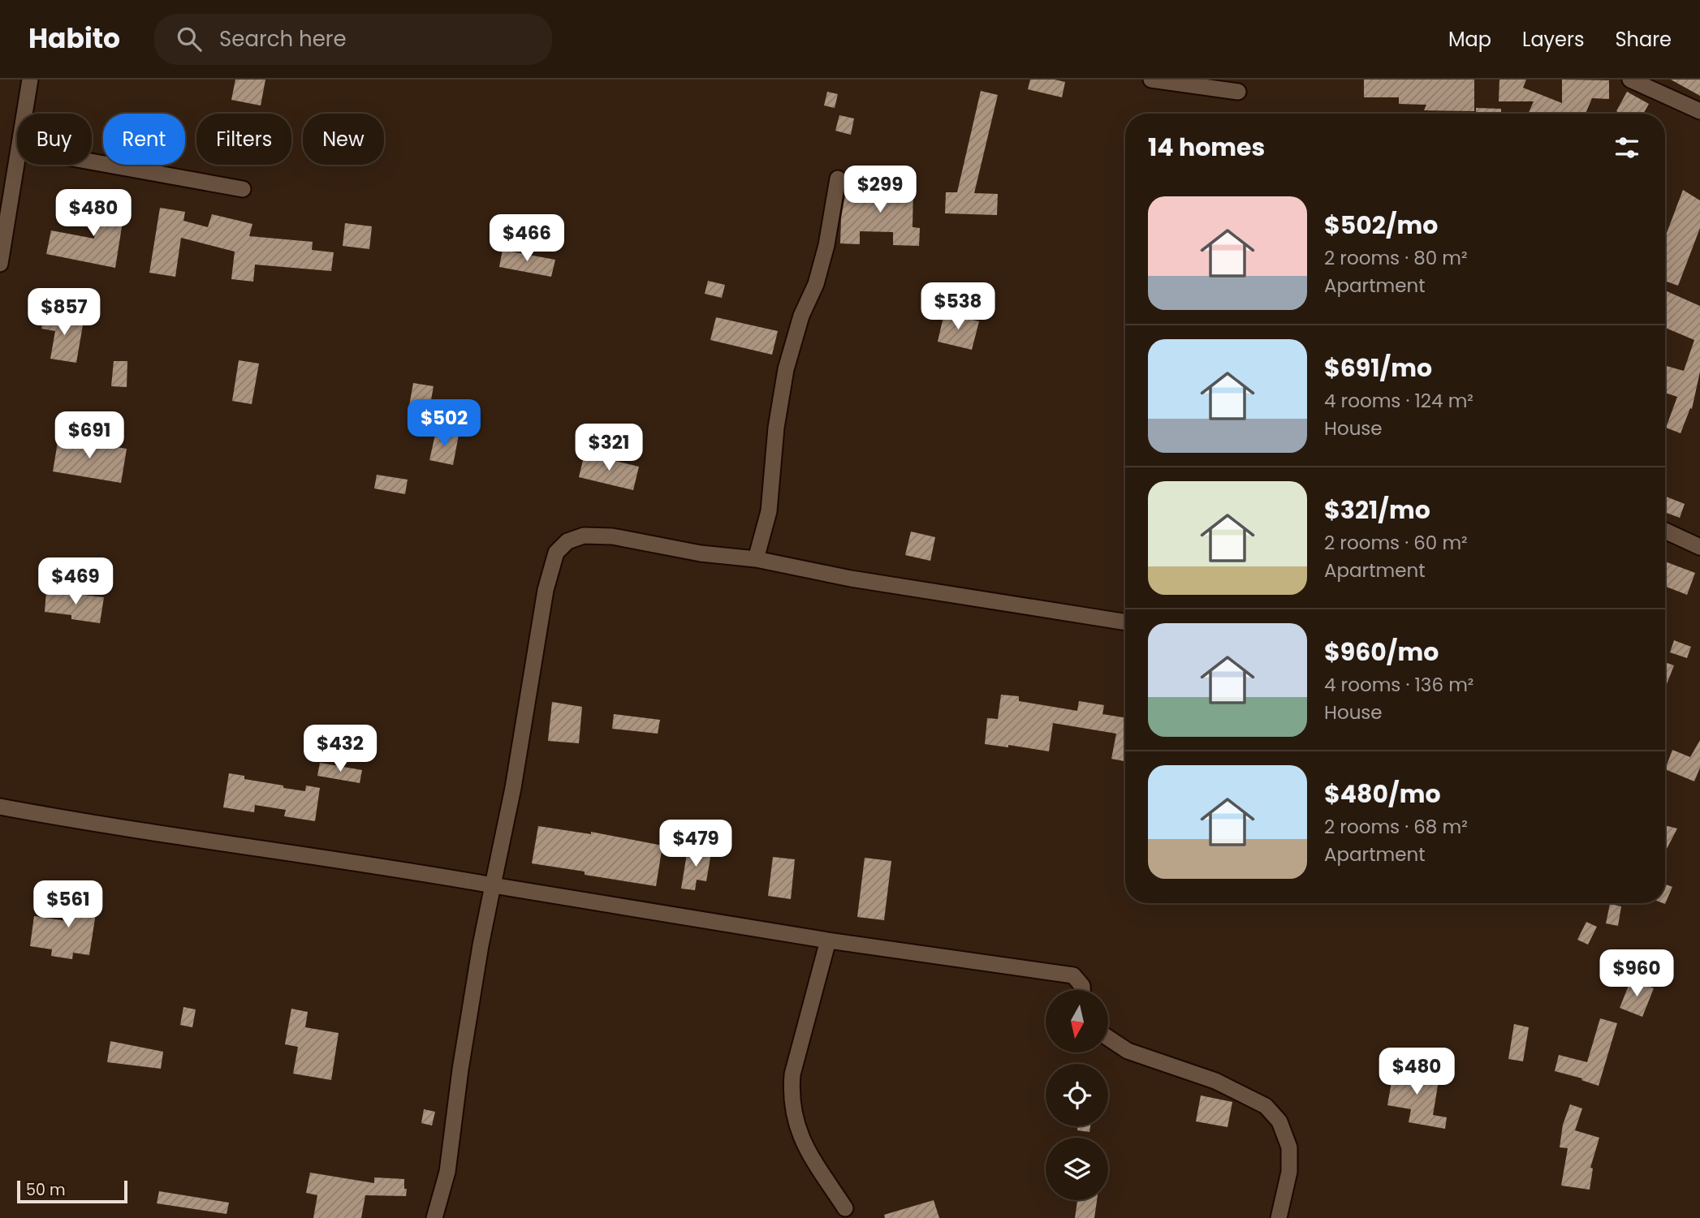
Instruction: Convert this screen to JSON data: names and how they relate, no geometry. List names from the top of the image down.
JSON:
{
  "scale_bar": "50 m",
  "north": "bottom",
  "page": {
    "header": "Habito",
    "search": "Search here",
    "nav": ["Map", "Layers", "Share"],
    "chip": [
      "Buy",
      "Rent",
      "Filters",
      "New"
    ],
    "heading": "14 homes",
    "price": [
      "$299",
      "$480",
      "$466",
      "$538",
      "$857",
      "$502",
      "$691",
      "$321",
      "$469",
      "$432",
      "$479",
      "$561",
      "$960",
      "$480"
    ],
    "list": [
      {
        "name": "$502/mo",
        "note": "2 rooms · 80 m² · Apartment"
      },
      {
        "name": "$691/mo",
        "note": "4 rooms · 124 m² · House"
      },
      {
        "name": "$321/mo",
        "note": "2 rooms · 60 m² · Apartment"
      },
      {
        "name": "$960/mo",
        "note": "4 rooms · 136 m² · House"
      },
      {
        "name": "$480/mo",
        "note": "2 rooms · 68 m² · Apartment"
      }
    ],
    "scale": "50 m"
  }
}
